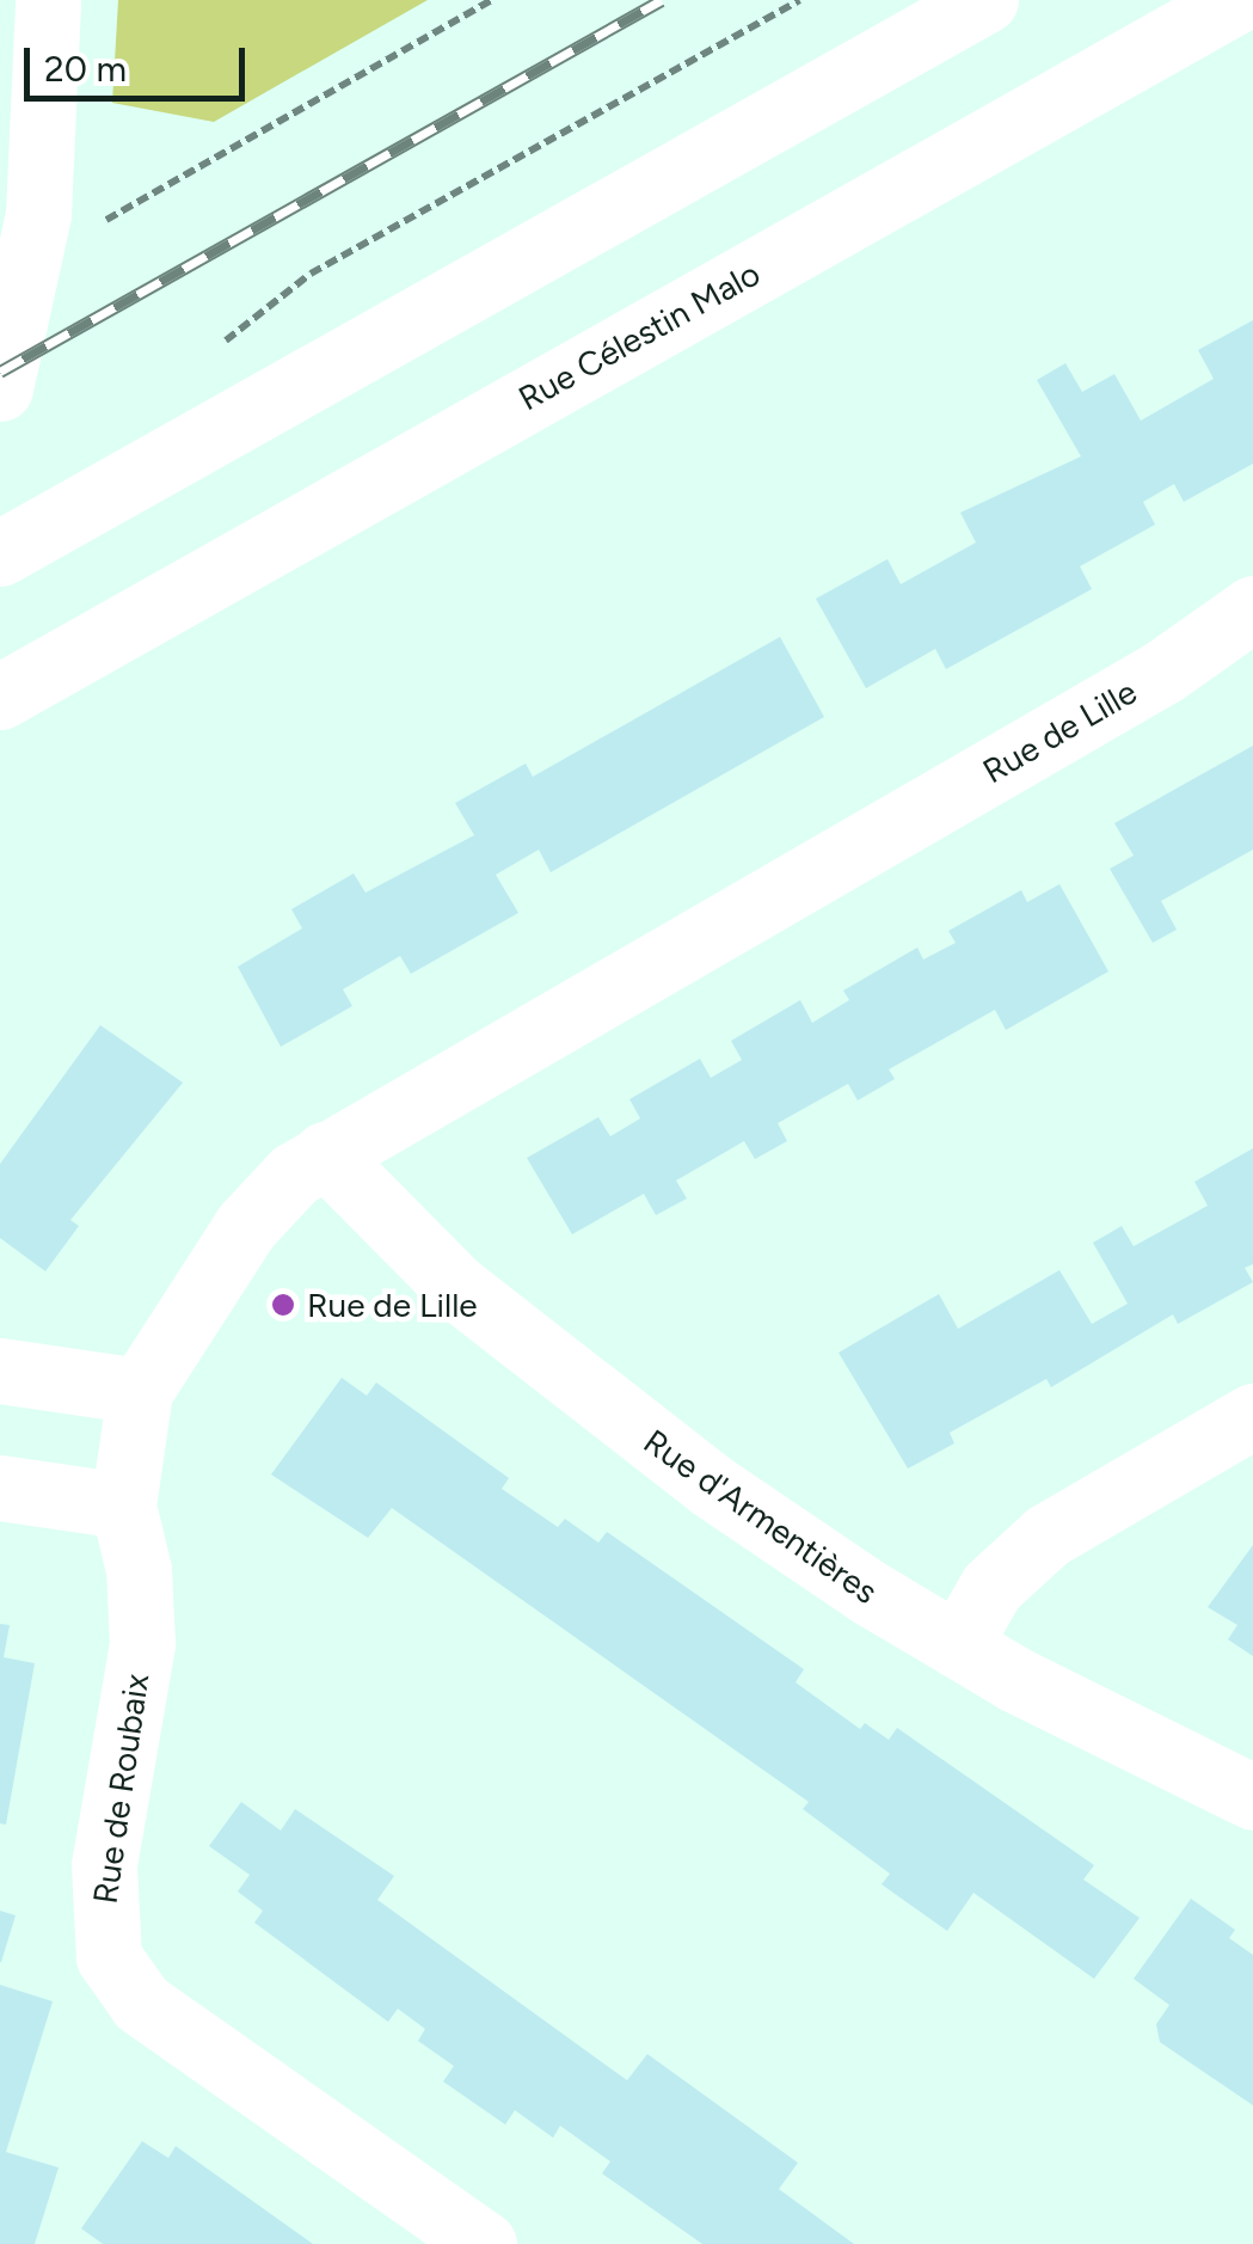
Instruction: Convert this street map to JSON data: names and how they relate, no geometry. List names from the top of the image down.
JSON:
{
  "streets": {
    "street": [
      "Rue Célestin Malo",
      "Rue de Lille",
      "Rue d'Armentières",
      "Rue de Roubaix"
    ]
  },
  "crossings": [
    ["Rue de Lille", "Rue d'Armentières"],
    ["Rue de Lille", "Rue de Roubaix"]
  ],
  "places": ["Rue de Lille"],
  "scale_bar": "20 m"
}
